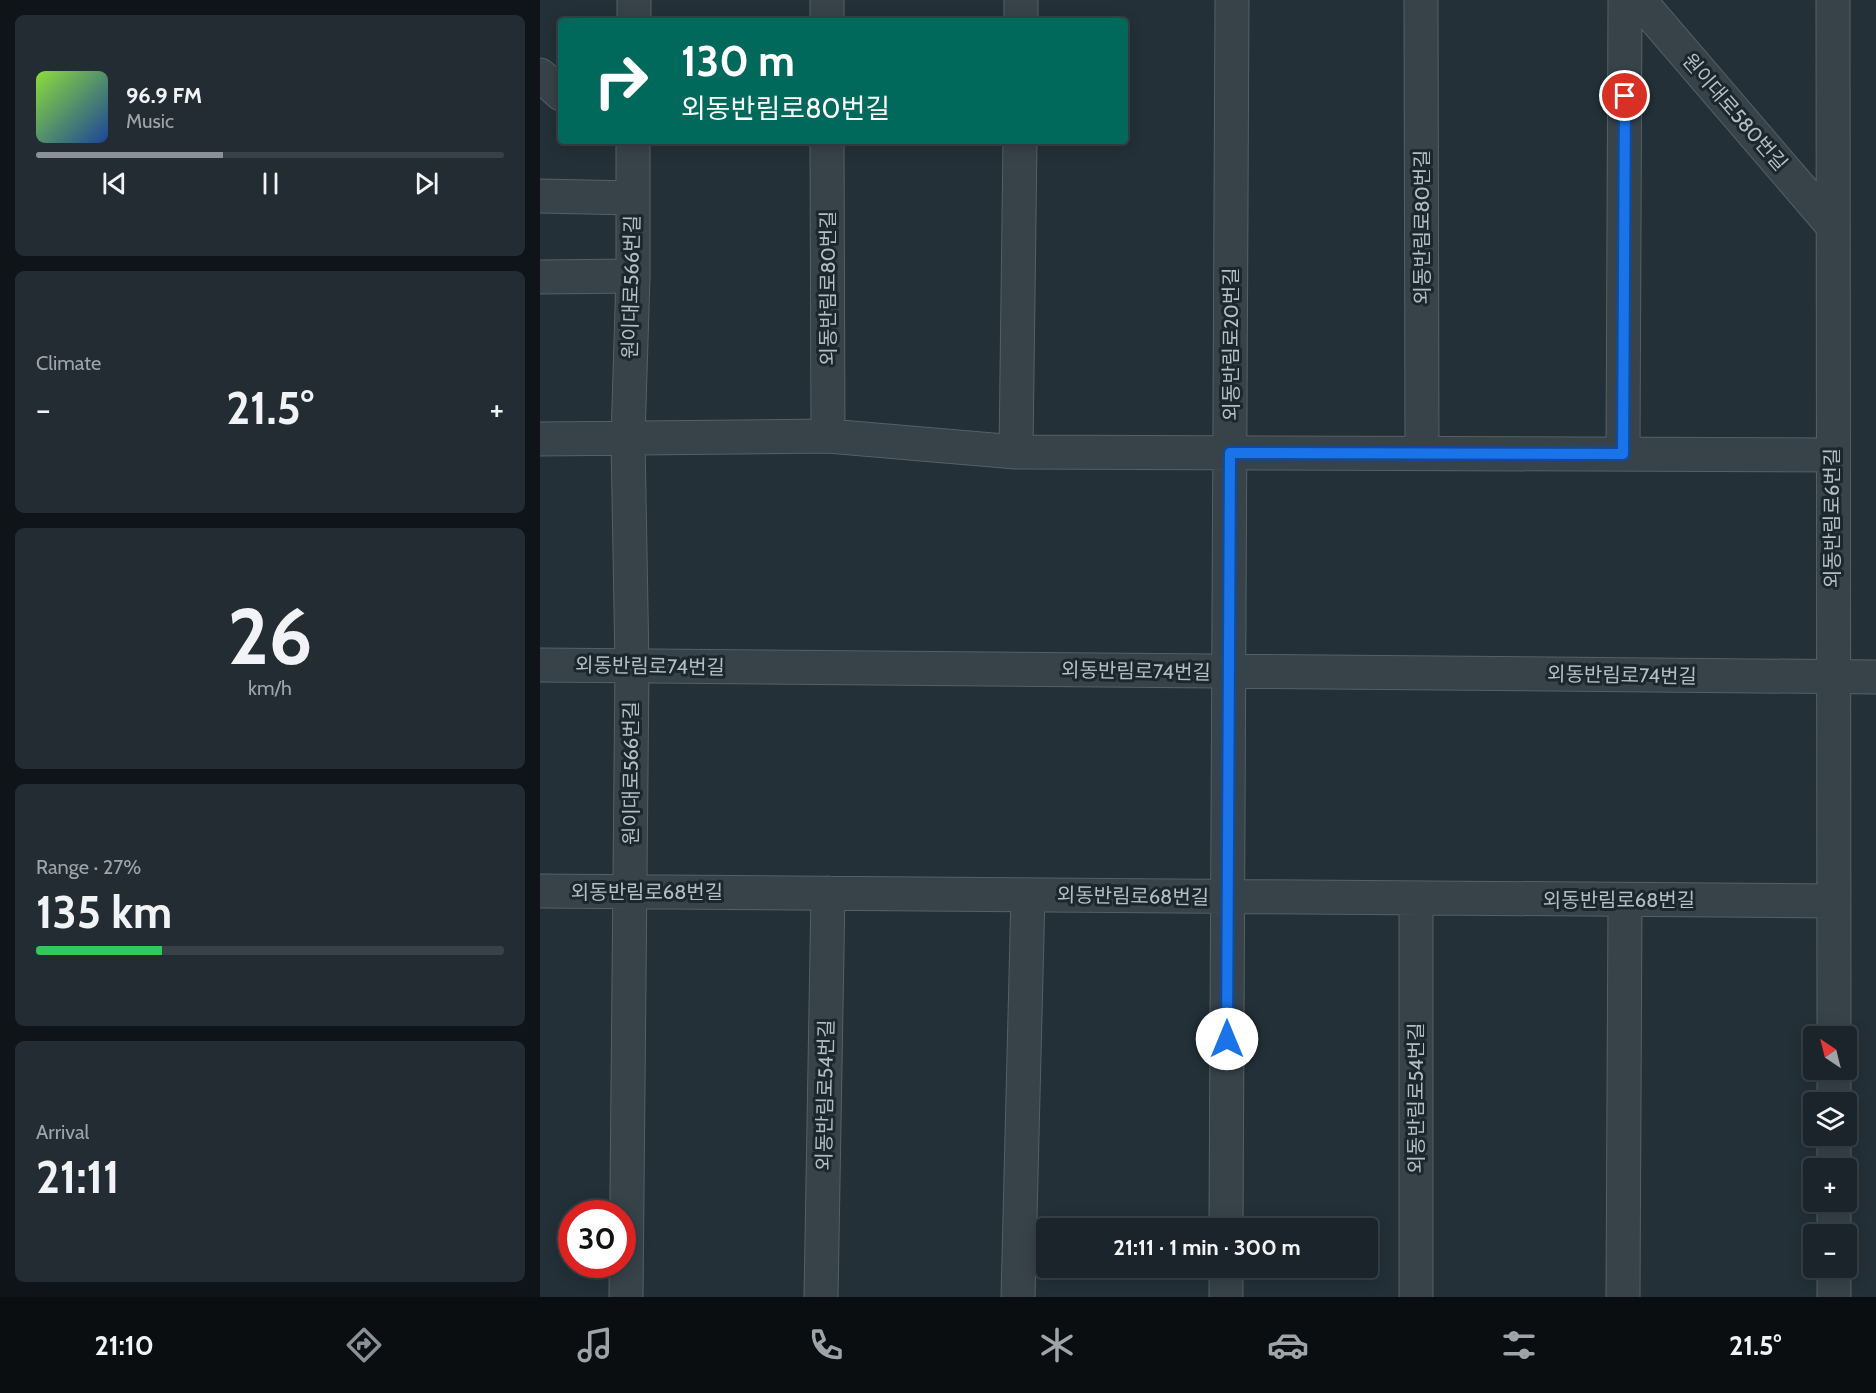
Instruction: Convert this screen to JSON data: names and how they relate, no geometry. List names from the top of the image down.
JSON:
{
  "streets": {
    "street": [
      "원이대로580번길",
      "외동반림로80번길",
      "원이대로566번길",
      "외동반림로20번길",
      "외동반림로6번길",
      "외동반림로74번길",
      "외동반림로68번길",
      "외동반림로54번길"
    ]
  },
  "crossings": [
    ["원이대로580번길", "외동반림로6번길"],
    ["원이대로566번길", "외동반림로74번길"],
    ["원이대로566번길", "외동반림로68번길"],
    ["외동반림로20번길", "외동반림로74번길"],
    ["외동반림로20번길", "외동반림로68번길"],
    ["외동반림로6번길", "외동반림로74번길"],
    ["외동반림로6번길", "외동반림로68번길"],
    ["외동반림로68번길", "외동반림로54번길"]
  ],
  "north": "top left",
  "page": {
    "turn": ["130 m", "외동반림로80번길"],
    "song": ["96.9 FM", "Music"],
    "tile": [
      "Climate",
      ["26", "km/h"],
      ["Range · 27%", "135 km"],
      ["Arrival", "21:11"]
    ],
    "heat": ["−", "21.5°", "+"],
    "map_buttons": ["+", "−"],
    "limit": "30",
    "trip": "21:11 · 1 min · 300 m",
    "tabs": ["21:10", "21.5°"]
  }
}
